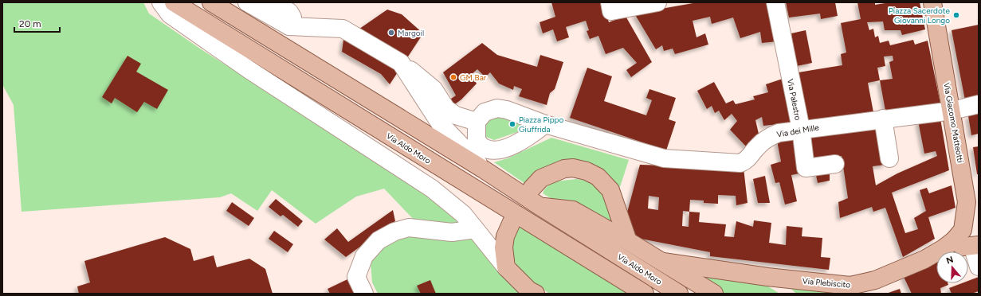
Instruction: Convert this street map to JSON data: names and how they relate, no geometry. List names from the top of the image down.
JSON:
{
  "streets": {
    "main road": ["Via Giacomo Matteotti", "Via Aldo Moro", "Via Plebiscito"],
    "street": ["Via Palestro", "Via dei Mille"]
  },
  "crossings": [
    ["Via Palestro", "Via dei Mille"],
    ["Via Giacomo Matteotti", "Via dei Mille"],
    ["Via Giacomo Matteotti", "Via Plebiscito"]
  ],
  "places": [
    "Piazza Sacerdote Giovanni Longo",
    "Margoil",
    "GM Bar",
    "Piazza Pippo Giuffrida"
  ],
  "scale_bar": "20 m",
  "north": "top"
}
